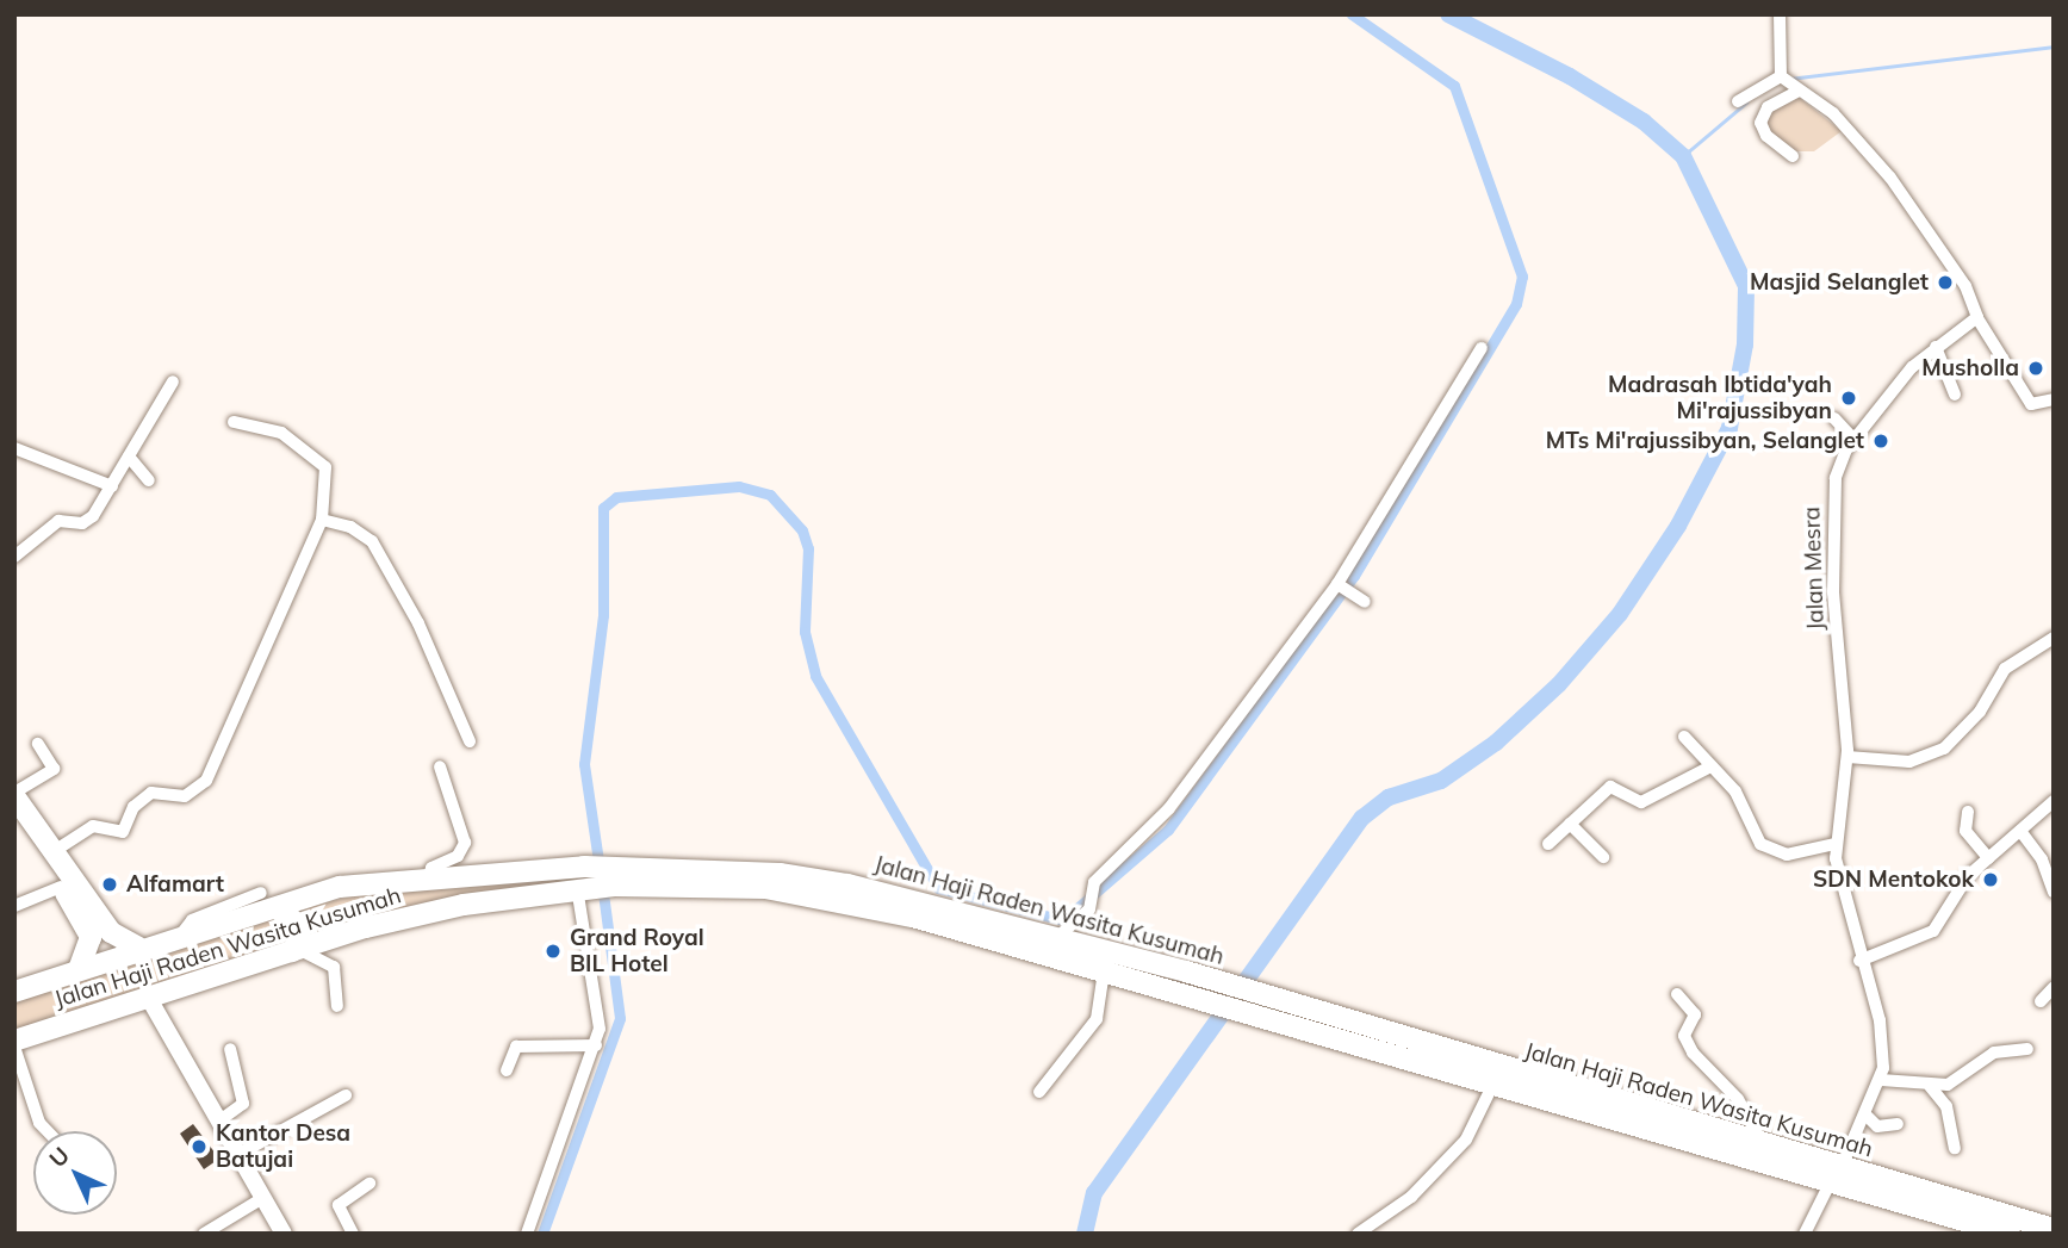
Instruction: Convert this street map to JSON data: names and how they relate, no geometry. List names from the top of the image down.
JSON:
{
  "streets": {
    "highway": ["Jalan Haji Raden Wasita Kusumah"],
    "street": ["Jalan Mesra"]
  },
  "crossings": [
    ["Jalan Mesra", "Jalan Haji Raden Wasita Kusumah"]
  ],
  "places": [
    "Masjid Selanglet",
    "Musholla",
    "Madrasah Ibtida'yah Mi'rajussibyan",
    "MTs Mi'rajussibyan, Selanglet",
    "SDN Mentokok",
    "Alfamart",
    "Grand Royal BIL Hotel",
    "Kantor Desa Batujai"
  ],
  "north": "top left"
}
